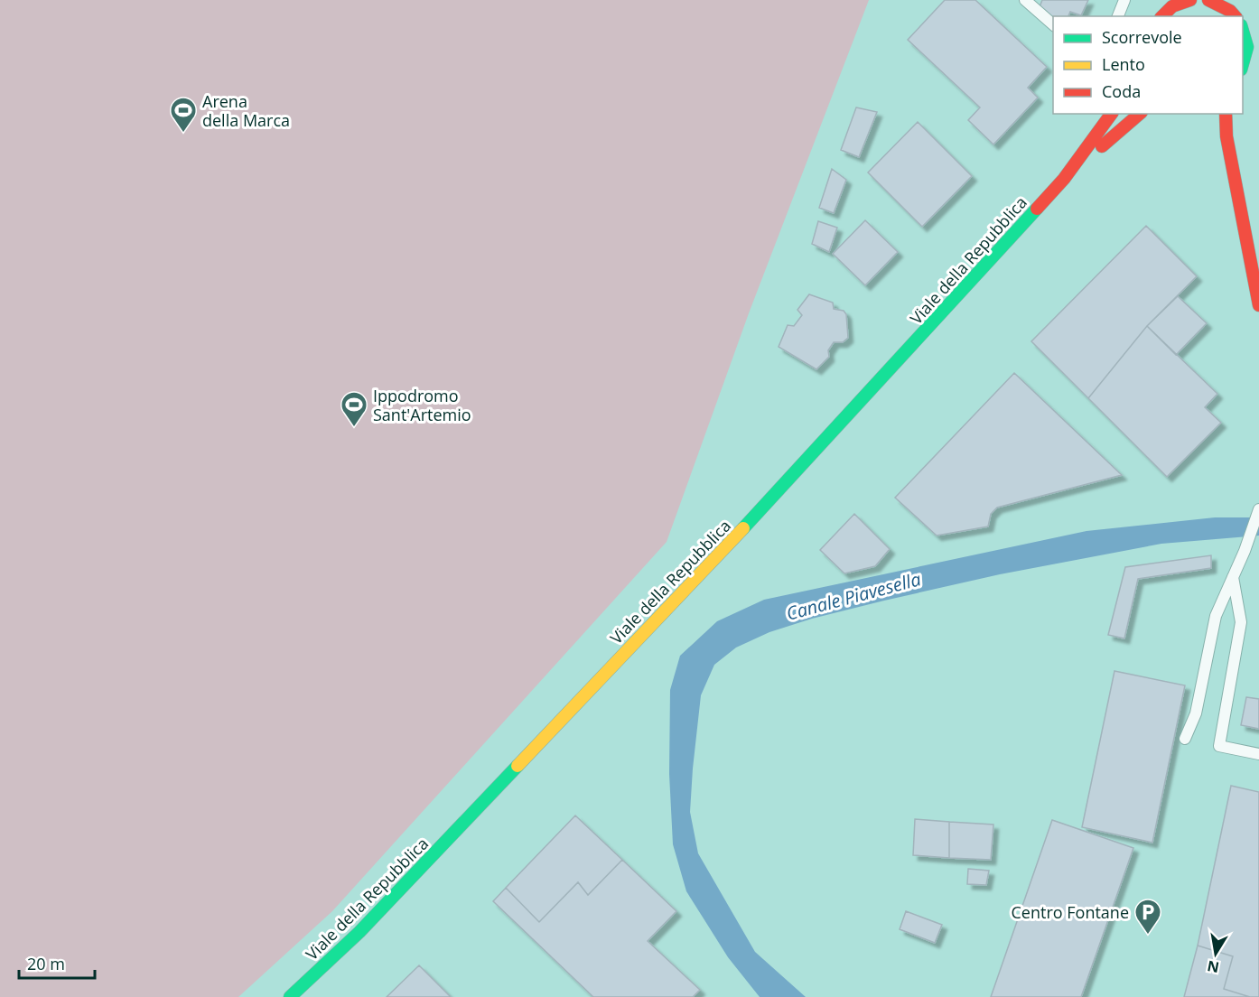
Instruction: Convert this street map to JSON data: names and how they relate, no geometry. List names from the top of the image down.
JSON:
{
  "streets": {
    "main road": ["Viale della Repubblica"]
  },
  "water": ["Canale Piavesella"],
  "places": {
    "sports": ["Arena della Marca", "Ippodromo Sant'Artemio"],
    "parking": ["Centro Fontane"]
  },
  "legend": ["Scorrevole", "Lento", "Coda"],
  "scale_bar": "20 m",
  "north": "bottom"
}
